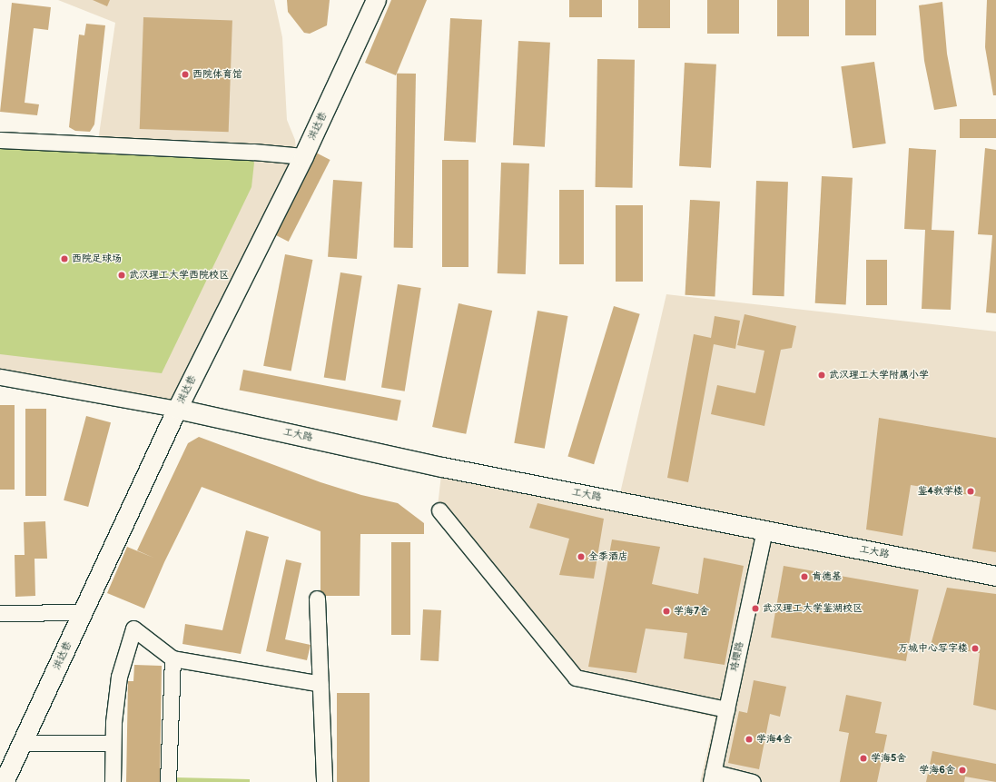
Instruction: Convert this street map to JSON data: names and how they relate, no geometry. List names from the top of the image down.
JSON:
{
  "streets": {
    "street": ["洪达巷", "工大路", "珞樱路"]
  },
  "crossings": [
    ["洪达巷", "工大路"],
    ["工大路", "珞樱路"]
  ],
  "places": [
    "西院体育馆",
    "西院足球场",
    "武汉理工大学西院校区",
    "武汉理工大学附属小学",
    "鉴4教学楼",
    "全季酒店",
    "肯德基",
    "武汉理工大学鉴湖校区",
    "学海7舍",
    "万城中心写字楼",
    "学海4舍",
    "学海5舍",
    "学海6舍"
  ]
}
